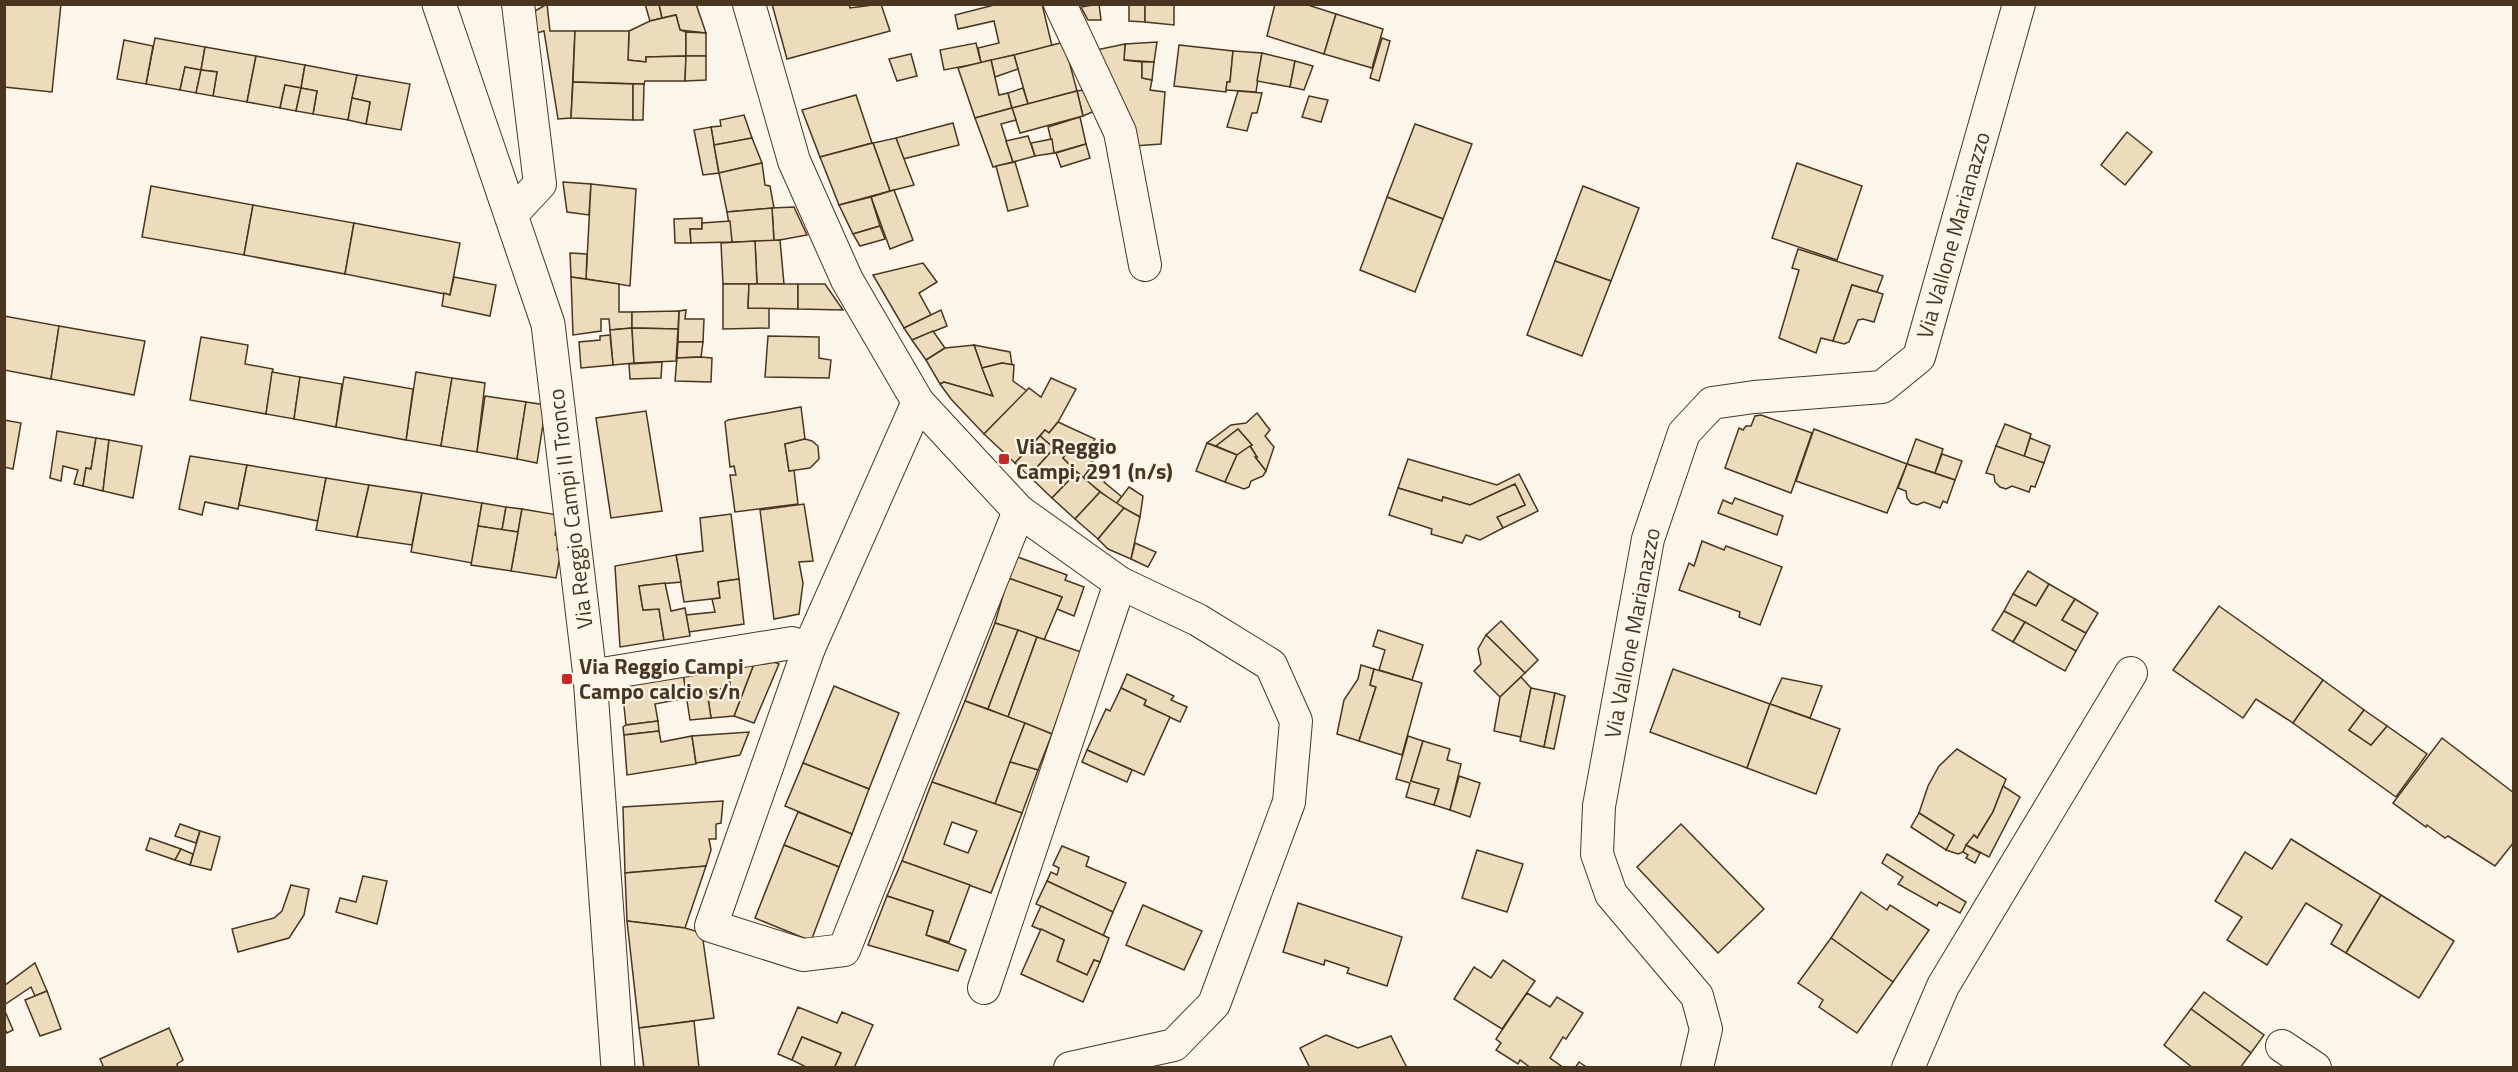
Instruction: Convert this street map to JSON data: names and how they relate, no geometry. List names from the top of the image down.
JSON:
{
  "streets": {
    "main road": ["Via Reggio Campi II Tronco"],
    "street": ["Via Vallone Marianazzo"]
  },
  "places": {
    "transit": ["Via Reggio Campi, 291 (n/s)", "Via Reggio Campi Campo calcio s/n"]
  }
}
